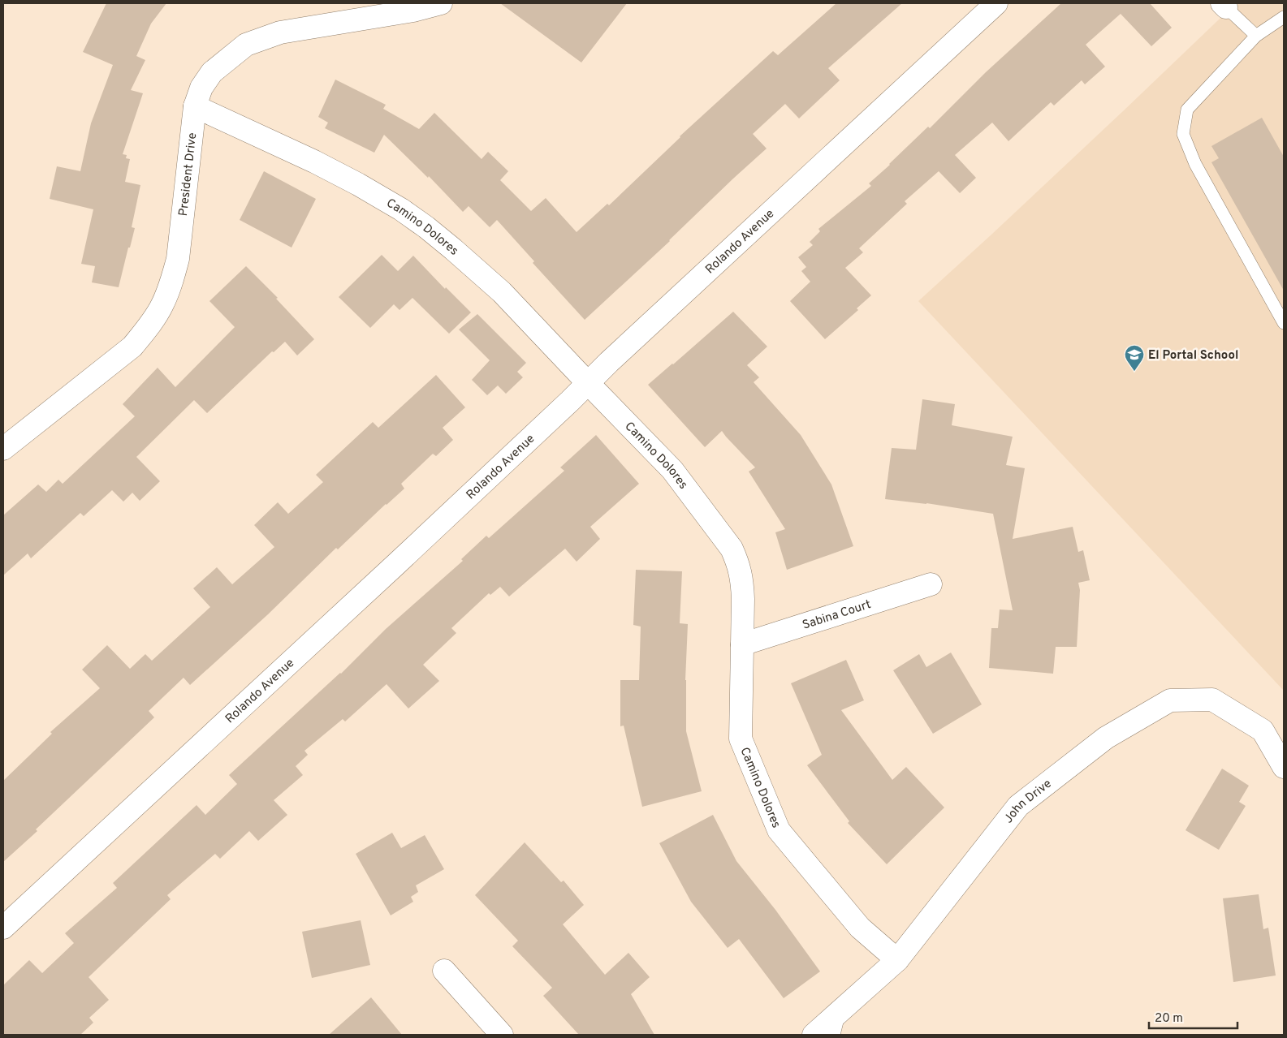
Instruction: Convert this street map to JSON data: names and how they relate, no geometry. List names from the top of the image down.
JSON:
{
  "streets": {
    "street": [
      "President Drive",
      "Camino Dolores",
      "Rolando Avenue",
      "Sabina Court",
      "John Drive"
    ]
  },
  "crossings": [
    ["President Drive", "Camino Dolores"],
    ["Camino Dolores", "Rolando Avenue"],
    ["Camino Dolores", "Sabina Court"],
    ["Camino Dolores", "John Drive"]
  ],
  "places": {
    "school or university": ["El Portal School"]
  },
  "scale_bar": "20 m"
}
